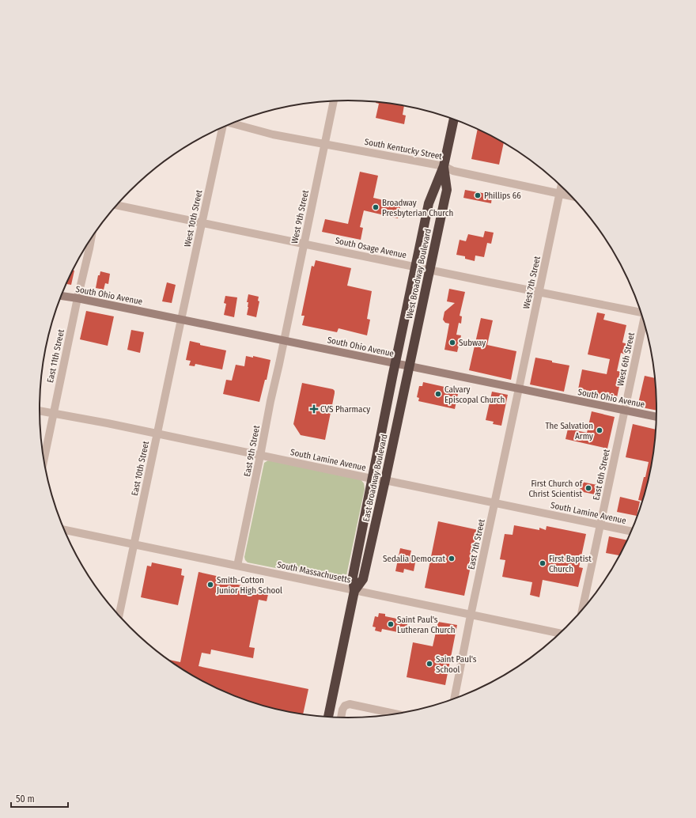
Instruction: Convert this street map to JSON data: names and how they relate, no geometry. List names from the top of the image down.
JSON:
{
  "streets": {
    "highway": ["West Broadway Boulevard", "East Broadway Boulevard"],
    "main road": ["South Ohio Avenue"],
    "street": [
      "South Kentucky Street",
      "West 9th Street",
      "West 10th Street",
      "South Osage Avenue",
      "West 7th Street",
      "East 11th Street",
      "West 6th Street",
      "East 9th Street",
      "South Lamine Avenue",
      "East 10th Street",
      "East 6th Street",
      "East 7th Street",
      "South Massachusetts"
    ]
  },
  "crossings": [
    ["South Kentucky Street", "West 9th Street"],
    ["South Kentucky Street", "West Broadway Boulevard"],
    ["South Kentucky Street", "West 7th Street"],
    ["West 9th Street", "South Osage Avenue"],
    ["West 9th Street", "South Ohio Avenue"],
    ["West 9th Street", "East 9th Street"],
    ["West 10th Street", "South Osage Avenue"],
    ["West 10th Street", "South Ohio Avenue"],
    ["West 10th Street", "East 10th Street"],
    ["South Osage Avenue", "West Broadway Boulevard"],
    ["South Osage Avenue", "West 7th Street"],
    ["West Broadway Boulevard", "South Ohio Avenue"],
    ["West Broadway Boulevard", "East Broadway Boulevard"],
    ["West 7th Street", "South Ohio Avenue"],
    ["West 7th Street", "East 7th Street"],
    ["South Ohio Avenue", "East 11th Street"],
    ["South Ohio Avenue", "West 6th Street"],
    ["South Ohio Avenue", "East 9th Street"],
    ["South Ohio Avenue", "East 10th Street"],
    ["South Ohio Avenue", "East 6th Street"],
    ["South Ohio Avenue", "East Broadway Boulevard"],
    ["South Ohio Avenue", "East 7th Street"],
    ["East 11th Street", "South Lamine Avenue"],
    ["West 6th Street", "East 6th Street"],
    ["East 9th Street", "South Lamine Avenue"],
    ["East 9th Street", "South Massachusetts"],
    ["South Lamine Avenue", "East 10th Street"],
    ["South Lamine Avenue", "East 6th Street"],
    ["South Lamine Avenue", "East Broadway Boulevard"],
    ["South Lamine Avenue", "East 7th Street"],
    ["East 10th Street", "South Massachusetts"],
    ["East Broadway Boulevard", "South Massachusetts"],
    ["East 7th Street", "South Massachusetts"]
  ],
  "places": {
    "other": [
      "Phillips 66",
      "Broadway Presbyterian Church",
      "Subway",
      "Calvary Episcopal Church",
      "The Salvation Army",
      "First Church of Christ Scientist",
      "Sedalia Democrat",
      "First Baptist Church",
      "Smith-Cotton Junior High School",
      "Saint Paul's Lutheran Church",
      "Saint Paul's School"
    ],
    "health": ["CVS Pharmacy"]
  },
  "scale_bar": "50 m"
}
